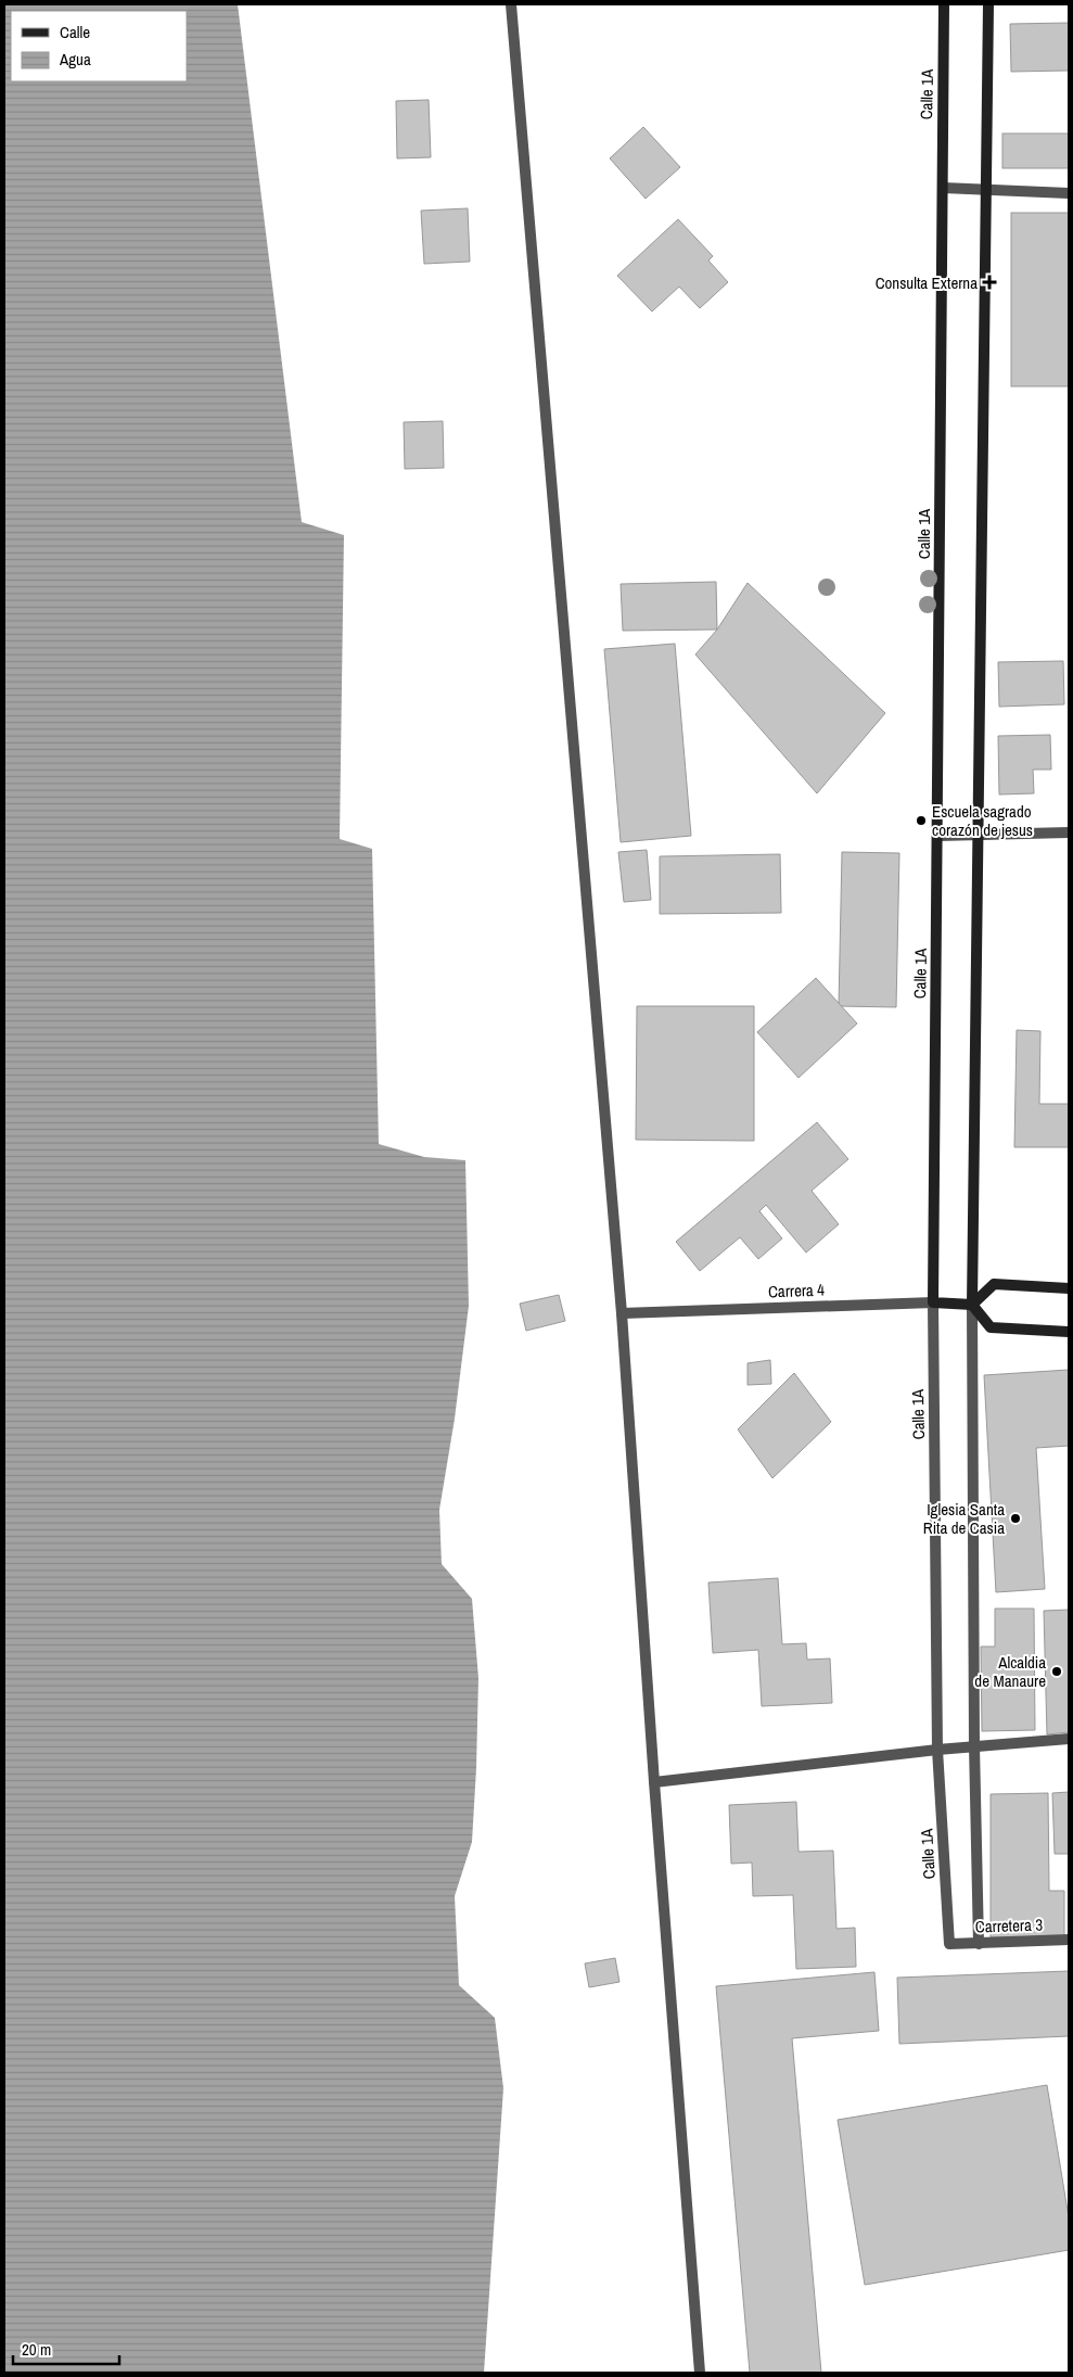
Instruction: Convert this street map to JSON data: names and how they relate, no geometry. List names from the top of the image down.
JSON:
{
  "streets": {
    "street": ["Calle 1A", "Carrera 4", "Carretera 3"]
  },
  "crossings": [
    ["Calle 1A", "Carrera 4"],
    ["Calle 1A", "Carretera 3"]
  ],
  "places": {
    "health": ["Consulta Externa"],
    "other": ["Escuela sagrado corazón de jesus", "Iglesia Santa Rita de Casia", "Alcaldia de Manaure"]
  },
  "legend": ["Calle", "Agua"],
  "scale_bar": "20 m"
}
